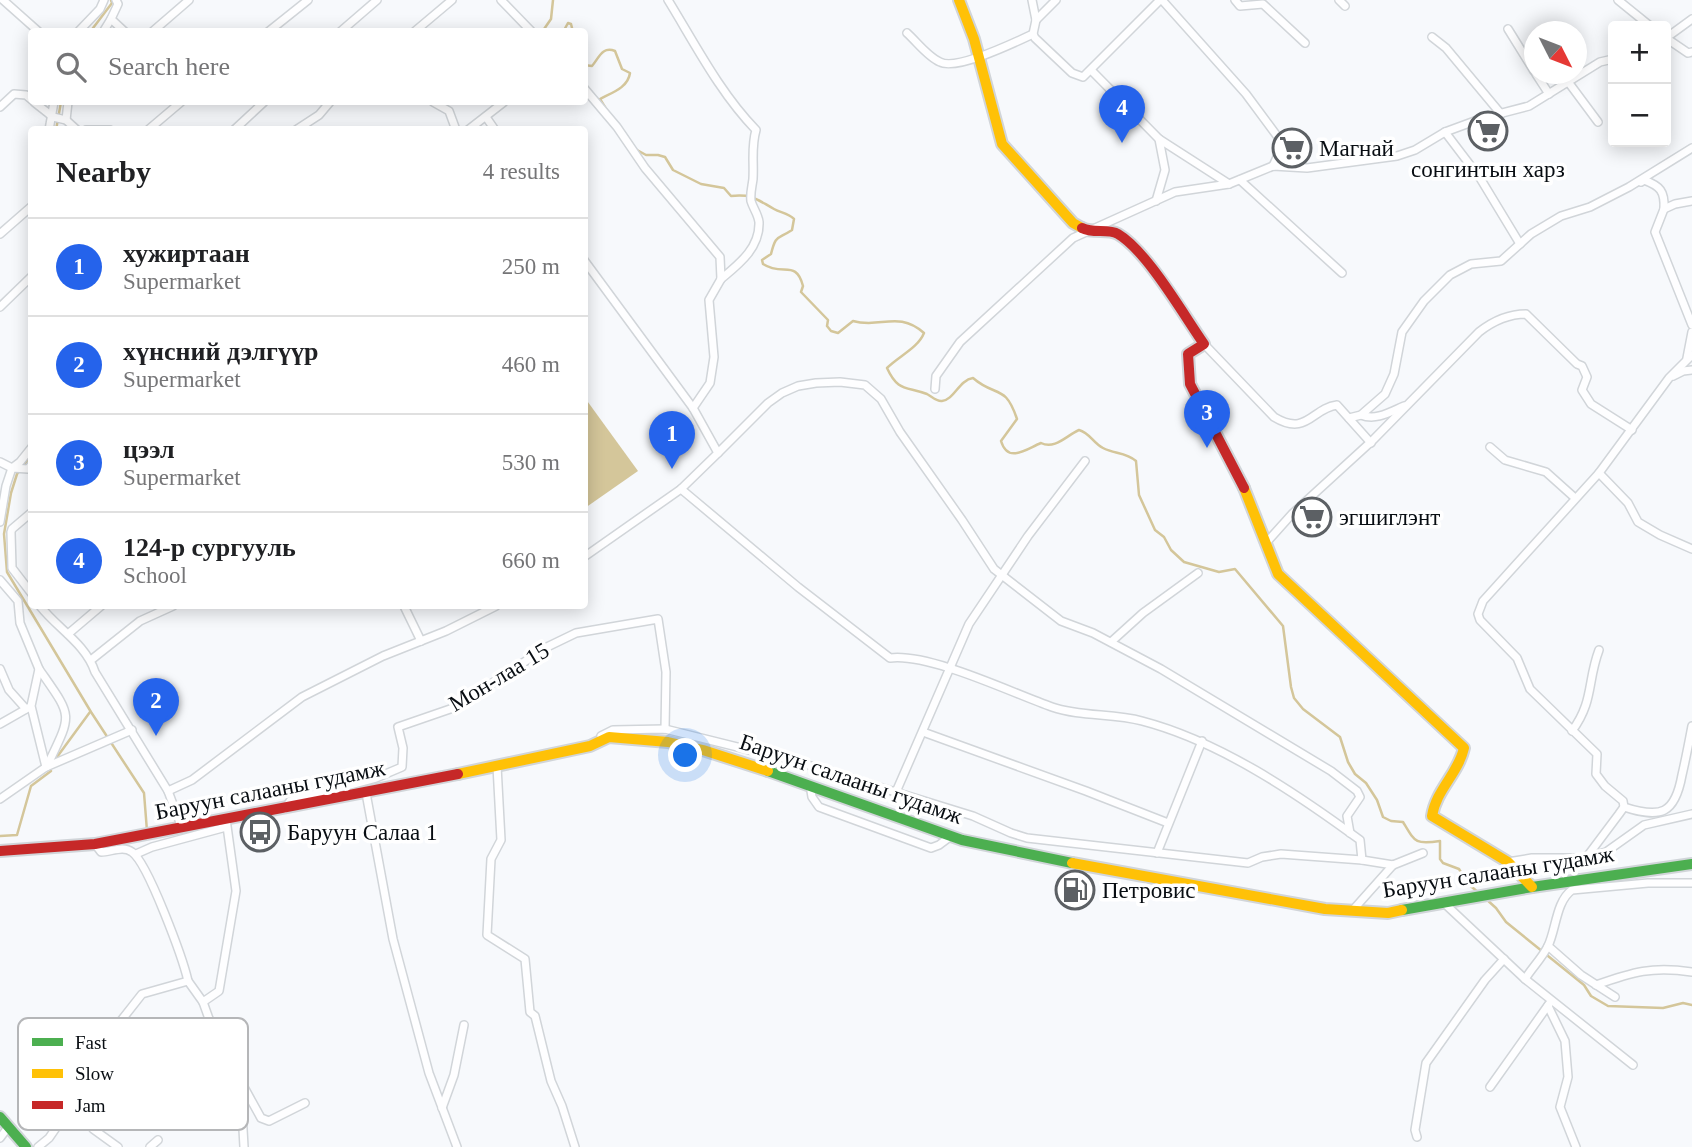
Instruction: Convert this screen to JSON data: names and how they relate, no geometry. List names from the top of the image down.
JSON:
{
  "streets": {
    "main road": ["Баруун салааны гудамж"],
    "street": ["Мон-лаа 15"]
  },
  "crossings": [
    ["Мон-лаа 15", "Баруун салааны гудамж"]
  ],
  "places": {
    "supermarket": ["сонгинтын харз", "Магнай", "эгшиглэнт"],
    "bus stop": ["Баруун Салаа 1"],
    "fuel station": ["Петровис"]
  },
  "legend": ["Fast", "Slow", "Jam"],
  "north": "bottom right",
  "page": {
    "map_buttons": ["+", "−"],
    "search": "Search here",
    "pins": [
      "4",
      "3",
      "1",
      "2"
    ],
    "heading": ["Nearby", "4 results"],
    "list": [
      {
        "mark": "1",
        "name": "хужиртаан",
        "note": "Supermarket",
        "value": "250 m"
      },
      {
        "mark": "2",
        "name": "хүнсний дэлгүүр",
        "note": "Supermarket",
        "value": "460 m"
      },
      {
        "mark": "3",
        "name": "цээл",
        "note": "Supermarket",
        "value": "530 m"
      },
      {
        "mark": "4",
        "name": "124-р сургууль",
        "note": "School",
        "value": "660 m"
      }
    ]
  }
}
